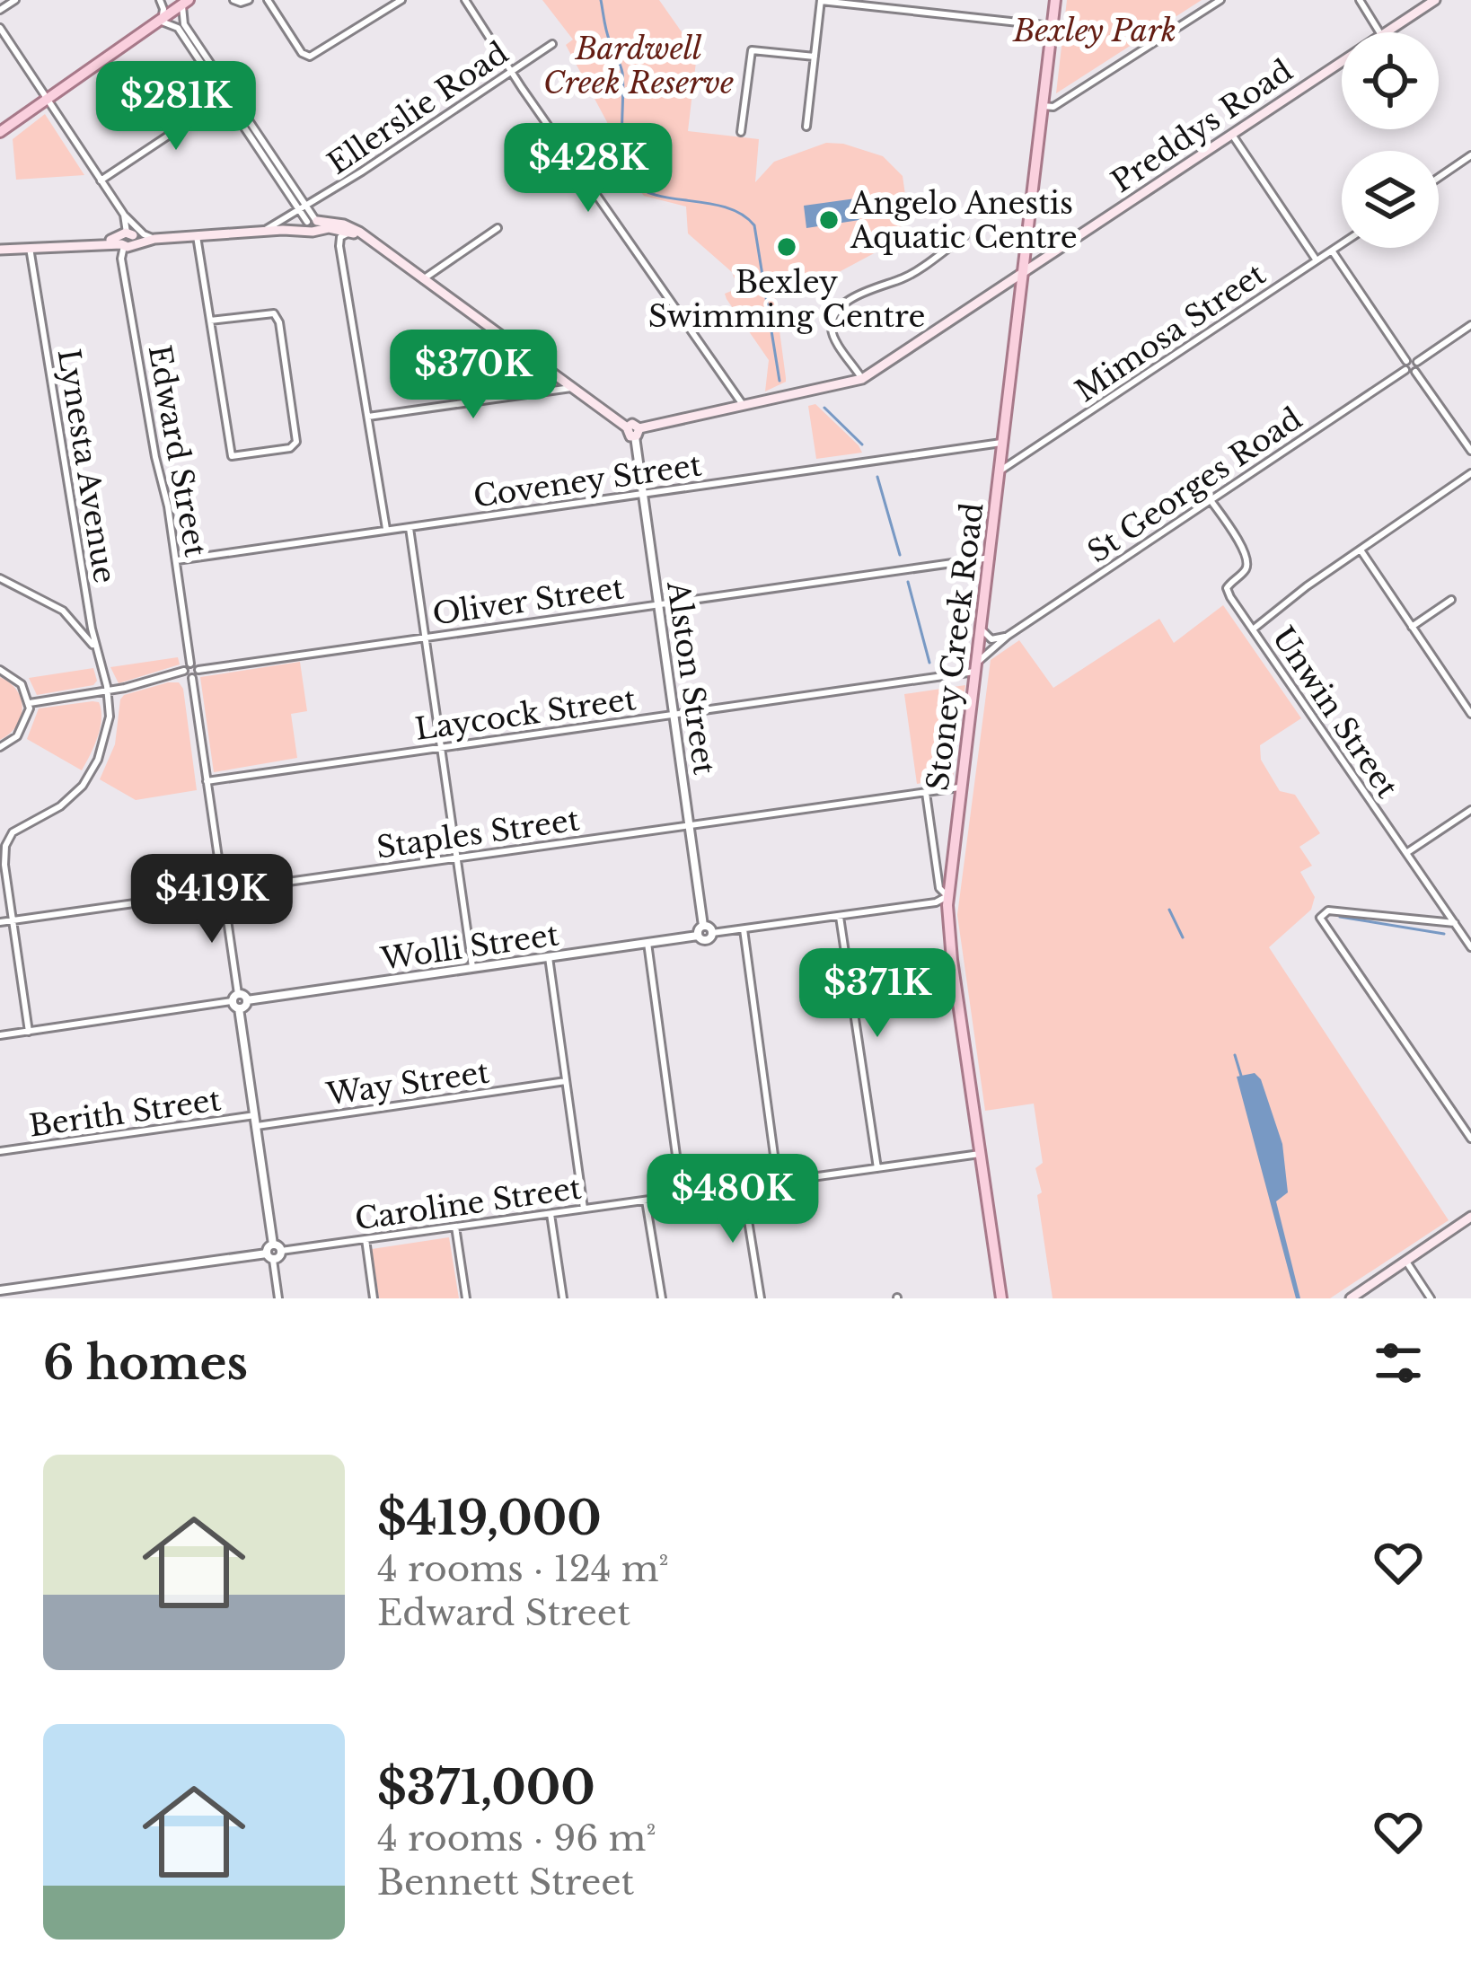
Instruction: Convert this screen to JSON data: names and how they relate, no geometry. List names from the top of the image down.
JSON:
{
  "streets": {
    "main road": ["Preddys Road", "Stoney Creek Road"],
    "street": [
      "Ellerslie Road",
      "Mimosa Street",
      "Edward Street",
      "Lynesta Avenue",
      "Coveney Street",
      "St Georges Road",
      "Oliver Street",
      "Alston Street",
      "Unwin Street",
      "Laycock Street",
      "Staples Street",
      "Wolli Street",
      "Way Street",
      "Berith Street",
      "Caroline Street"
    ]
  },
  "crossings": [
    ["Preddys Road", "Stoney Creek Road"],
    ["Preddys Road", "Alston Street"],
    ["Mimosa Street", "Stoney Creek Road"],
    ["Edward Street", "Coveney Street"],
    ["Coveney Street", "Stoney Creek Road"],
    ["Coveney Street", "Alston Street"],
    ["St Georges Road", "Stoney Creek Road"],
    ["St Georges Road", "Unwin Street"],
    ["St Georges Road", "Laycock Street"],
    ["Oliver Street", "Stoney Creek Road"],
    ["Oliver Street", "Alston Street"],
    ["Stoney Creek Road", "Laycock Street"],
    ["Stoney Creek Road", "Staples Street"],
    ["Stoney Creek Road", "Caroline Street"],
    ["Alston Street", "Laycock Street"],
    ["Alston Street", "Staples Street"]
  ],
  "parks": ["Bexley Park", "Bardwell Creek Reserve"],
  "places": ["Angelo Anestis Aquatic Centre", "Bexley Swimming Centre"],
  "page": {
    "price": [
      "$281K",
      "$428K",
      "$370K",
      "$419K",
      "$371K",
      "$480K"
    ],
    "heading": "6 homes",
    "list": [
      {
        "name": "$419,000",
        "note": "4 rooms · 124 m² · Edward Street"
      },
      {
        "name": "$371,000",
        "note": "4 rooms · 96 m² · Bennett Street"
      }
    ]
  }
}
